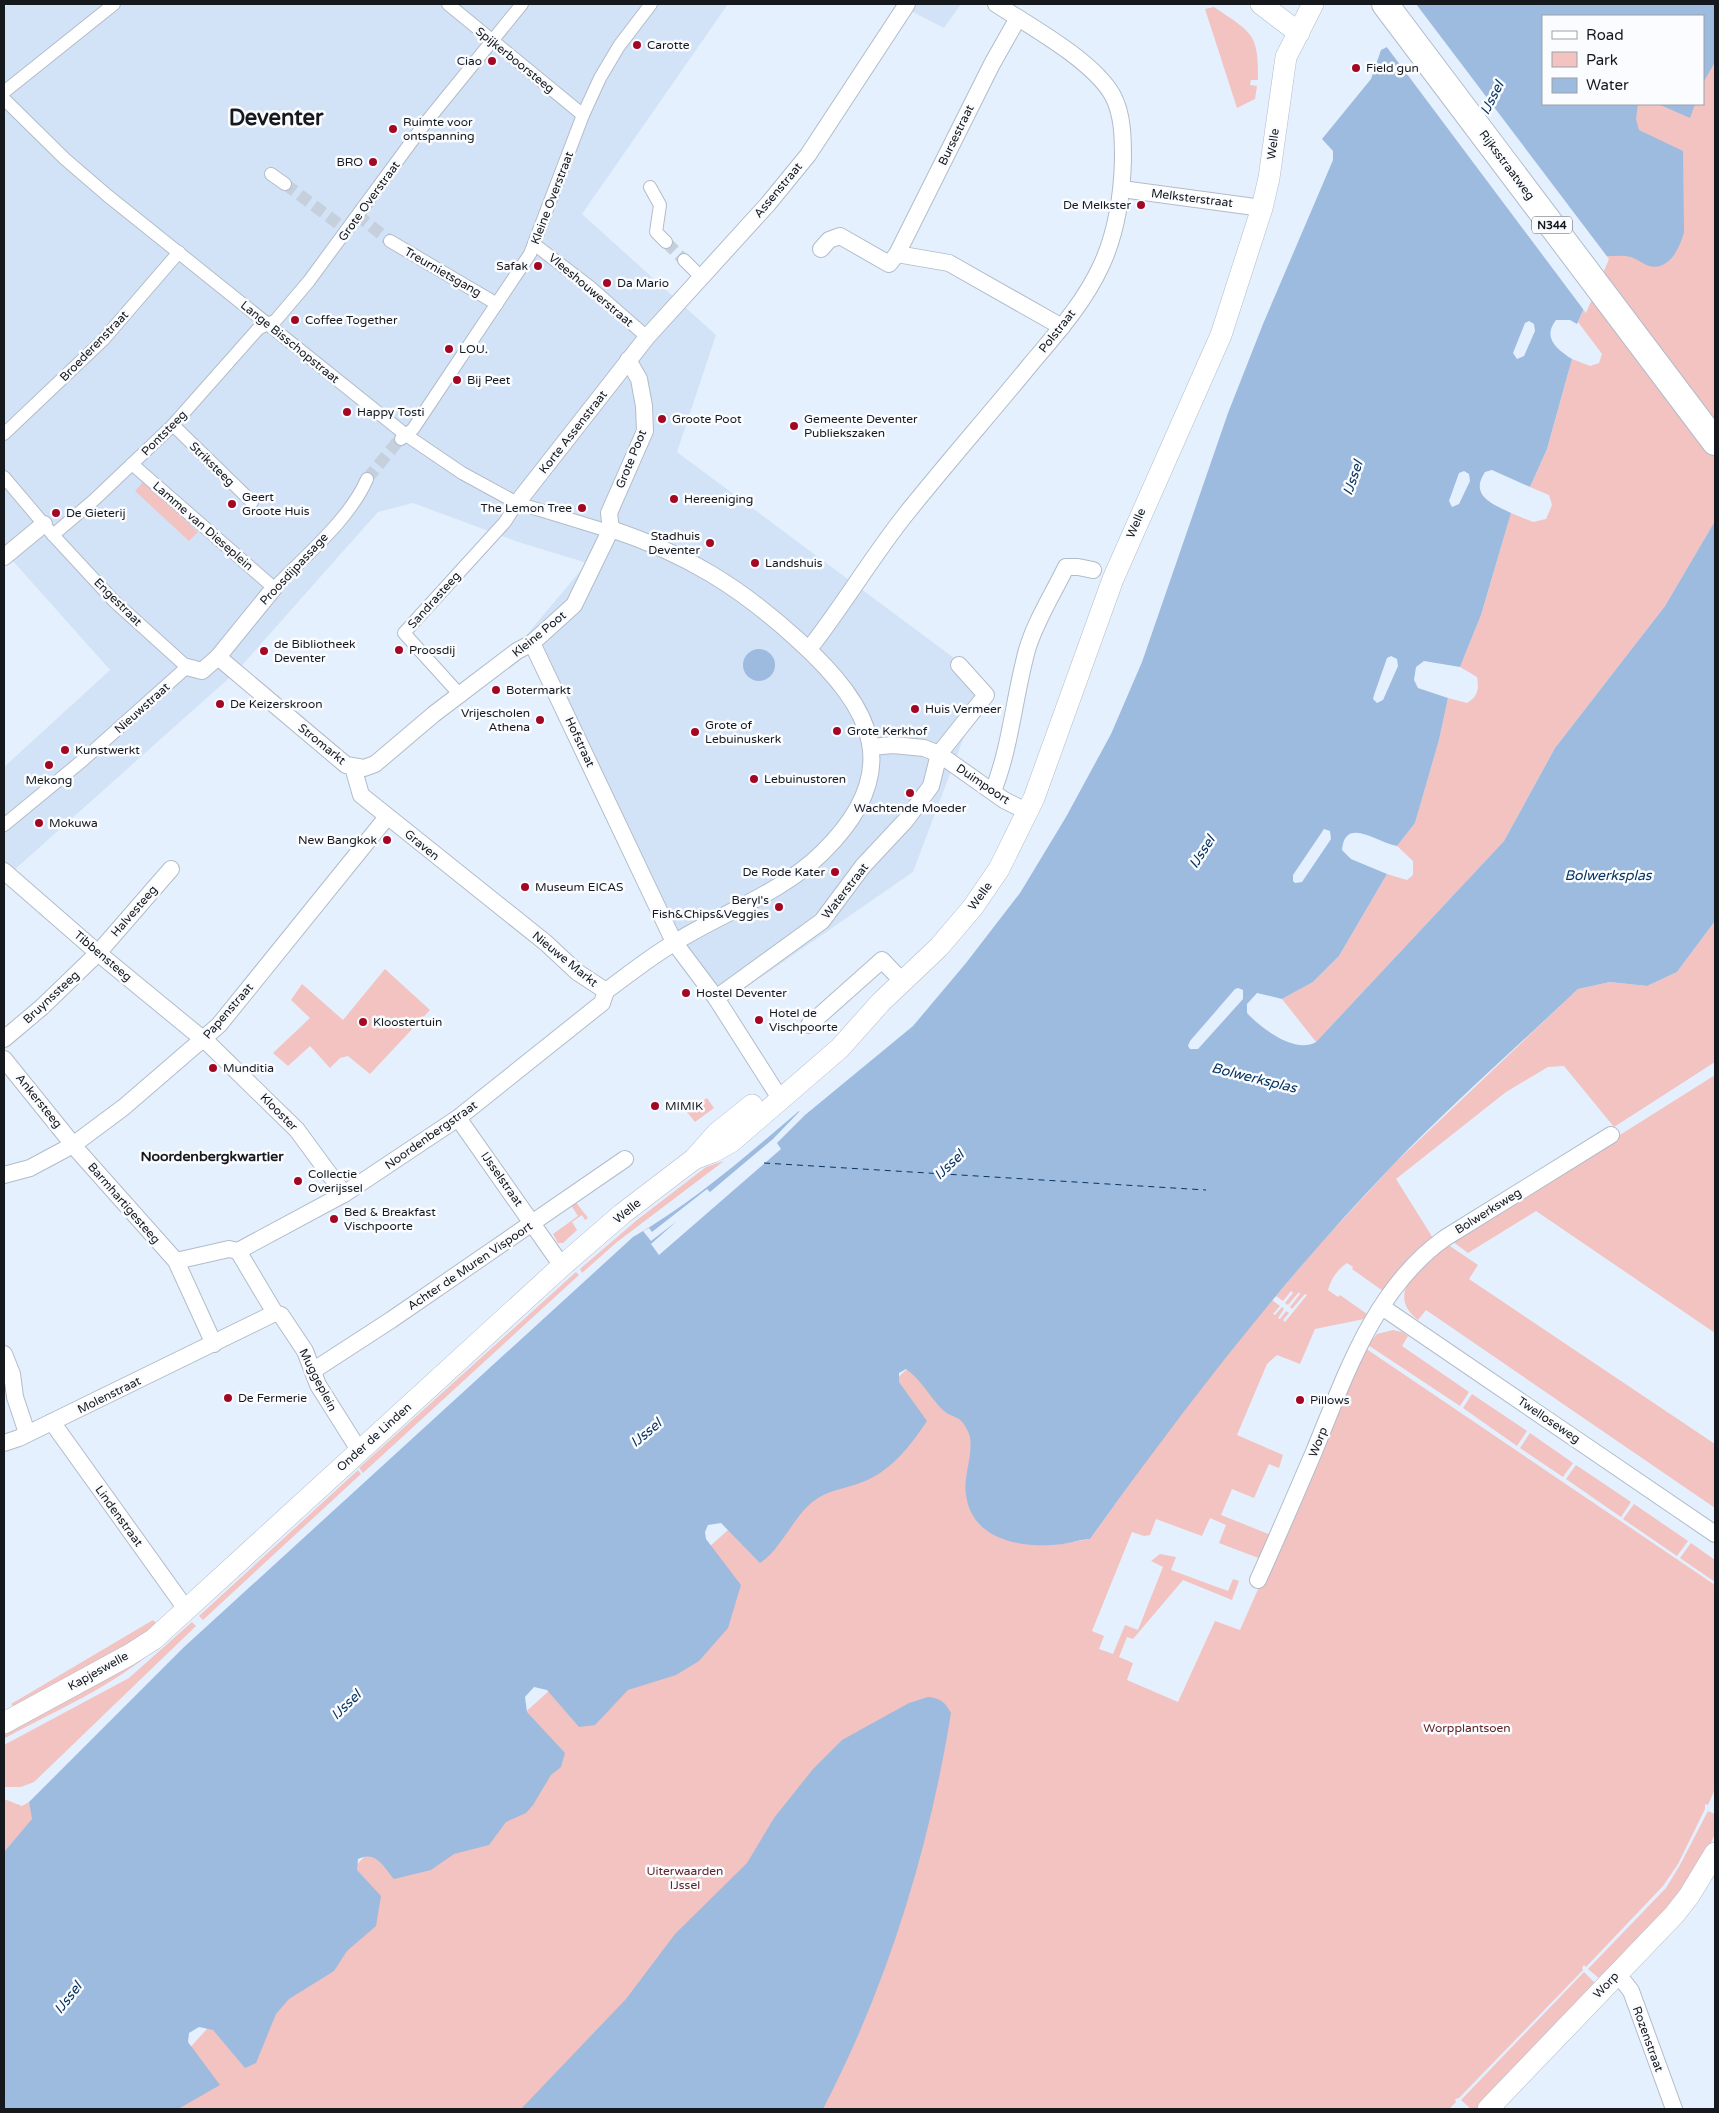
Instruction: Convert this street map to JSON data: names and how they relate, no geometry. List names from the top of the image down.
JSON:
{
  "streets": {
    "main road": ["Rijksstraatweg", "N344"],
    "street": [
      "Spijkerboorsteeg",
      "Bursestraat",
      "Welle",
      "Assenstraat",
      "Kleine Overstraat",
      "Melksterstraat",
      "Grote Overstraat",
      "Treurnietsgang",
      "Vleeshouwerstraat",
      "Polstraat",
      "Lange Bisschopstraat",
      "Broederenstraat",
      "Korte Assenstraat",
      "Pontsteeg",
      "Grote Poot",
      "Striksteeg",
      "Lamme van Dieseplein",
      "Proosdijpassage",
      "Sandrasteeg",
      "Engestraat",
      "Kleine Poot",
      "Nieuwstraat",
      "Hofstraat",
      "Stromarkt",
      "Duimpoort",
      "Graven",
      "Waterstraat",
      "Halvesteeg",
      "Tibbensteeg",
      "Nieuwe Markt",
      "Bruynssteeg",
      "Papenstraat",
      "Ankersteeg",
      "Klooster",
      "Noordenbergstraat",
      "IJsselstraat",
      "Barmhartigesteeg",
      "Bolwerksweg",
      "Achter de Muren Vispoort",
      "Muggeplein",
      "Molenstraat",
      "Twelloseweg",
      "Onder de Linden",
      "Worp",
      "Lindenstraat",
      "Kapjeswelle",
      "Rozenstraat"
    ]
  },
  "crossings": [
    ["Spijkerboorsteeg", "Kleine Overstraat"],
    ["Spijkerboorsteeg", "Grote Overstraat"],
    ["Bursestraat", "Polstraat"],
    ["Welle", "Melksterstraat"],
    ["Welle", "Duimpoort"],
    ["Welle", "IJsselstraat"],
    ["Welle", "Onder de Linden"],
    ["Assenstraat", "Vleeshouwerstraat"],
    ["Assenstraat", "Korte Assenstraat"],
    ["Assenstraat", "Grote Poot"],
    ["Kleine Overstraat", "Treurnietsgang"],
    ["Kleine Overstraat", "Vleeshouwerstraat"],
    ["Kleine Overstraat", "Lange Bisschopstraat"],
    ["Melksterstraat", "Polstraat"],
    ["Grote Overstraat", "Lange Bisschopstraat"],
    ["Grote Overstraat", "Pontsteeg"],
    ["Lange Bisschopstraat", "Broederenstraat"],
    ["Lange Bisschopstraat", "Korte Assenstraat"],
    ["Lange Bisschopstraat", "Pontsteeg"],
    ["Lange Bisschopstraat", "Grote Poot"],
    ["Lange Bisschopstraat", "Sandrasteeg"],
    ["Lange Bisschopstraat", "Kleine Poot"],
    ["Korte Assenstraat", "Grote Poot"],
    ["Korte Assenstraat", "Sandrasteeg"],
    ["Pontsteeg", "Striksteeg"],
    ["Pontsteeg", "Lamme van Dieseplein"],
    ["Pontsteeg", "Engestraat"],
    ["Grote Poot", "Kleine Poot"],
    ["Lamme van Dieseplein", "Proosdijpassage"],
    ["Proosdijpassage", "Stromarkt"],
    ["Sandrasteeg", "Kleine Poot"],
    ["Sandrasteeg", "Stromarkt"],
    ["Engestraat", "Nieuwstraat"],
    ["Kleine Poot", "Hofstraat"],
    ["Kleine Poot", "Stromarkt"],
    ["Hofstraat", "Nieuwe Markt"],
    ["Stromarkt", "Graven"],
    ["Duimpoort", "Waterstraat"],
    ["Graven", "Nieuwe Markt"],
    ["Graven", "Papenstraat"],
    ["Halvesteeg", "Tibbensteeg"],
    ["Halvesteeg", "Bruynssteeg"],
    ["Tibbensteeg", "Bruynssteeg"],
    ["Tibbensteeg", "Papenstraat"],
    ["Tibbensteeg", "Klooster"],
    ["Nieuwe Markt", "Noordenbergstraat"],
    ["Papenstraat", "Ankersteeg"],
    ["Papenstraat", "Klooster"],
    ["Papenstraat", "Barmhartigesteeg"],
    ["Ankersteeg", "Barmhartigesteeg"],
    ["Klooster", "Noordenbergstraat"],
    ["Noordenbergstraat", "IJsselstraat"],
    ["Noordenbergstraat", "Barmhartigesteeg"],
    ["Noordenbergstraat", "Muggeplein"],
    ["IJsselstraat", "Achter de Muren Vispoort"],
    ["IJsselstraat", "Onder de Linden"],
    ["Bolwerksweg", "Twelloseweg"],
    ["Bolwerksweg", "Worp"],
    ["Achter de Muren Vispoort", "Muggeplein"],
    ["Muggeplein", "Onder de Linden"],
    ["Molenstraat", "Lindenstraat"],
    ["Twelloseweg", "Worp"],
    ["Onder de Linden", "Lindenstraat"],
    ["Onder de Linden", "Kapjeswelle"],
    ["Worp", "Rozenstraat"],
    ["Lindenstraat", "Kapjeswelle"]
  ],
  "districts": ["Deventer", "Noordenbergkwartier"],
  "water": ["IJssel", "Bolwerksplas"],
  "parks": ["Worpplantsoen", "Uiterwaarden IJssel"],
  "places": [
    "Carotte",
    "Ciao",
    "Field gun",
    "Ruimte voor ontspanning",
    "BRO",
    "De Melkster",
    "Safak",
    "Da Mario",
    "Coffee Together",
    "LOU.",
    "Bij Peet",
    "Happy Tosti",
    "Groote Poot",
    "Gemeente Deventer Publiekszaken",
    "Hereeniging",
    "Geert Groote Huis",
    "The Lemon Tree",
    "De Gieterij",
    "Stadhuis Deventer",
    "Landshuis",
    "Proosdij",
    "de Bibliotheek Deventer",
    "Botermarkt",
    "De Keizerskroon",
    "Huis Vermeer",
    "Vrijescholen Athena",
    "Grote Kerkhof",
    "Grote of Lebuinuskerk",
    "Kunstwerkt",
    "Mekong",
    "Lebuinustoren",
    "Wachtende Moeder",
    "Mokuwa",
    "New Bangkok",
    "De Rode Kater",
    "Museum EICAS",
    "Beryl's Fish&Chips&Veggies",
    "Hostel Deventer",
    "Hotel de Vischpoorte",
    "Kloostertuin",
    "Munditia",
    "MIMIK",
    "Collectie Overijssel",
    "Bed & Breakfast Vischpoorte",
    "De Fermerie",
    "Pillows"
  ],
  "legend": ["Road", "Park", "Water"]
}
